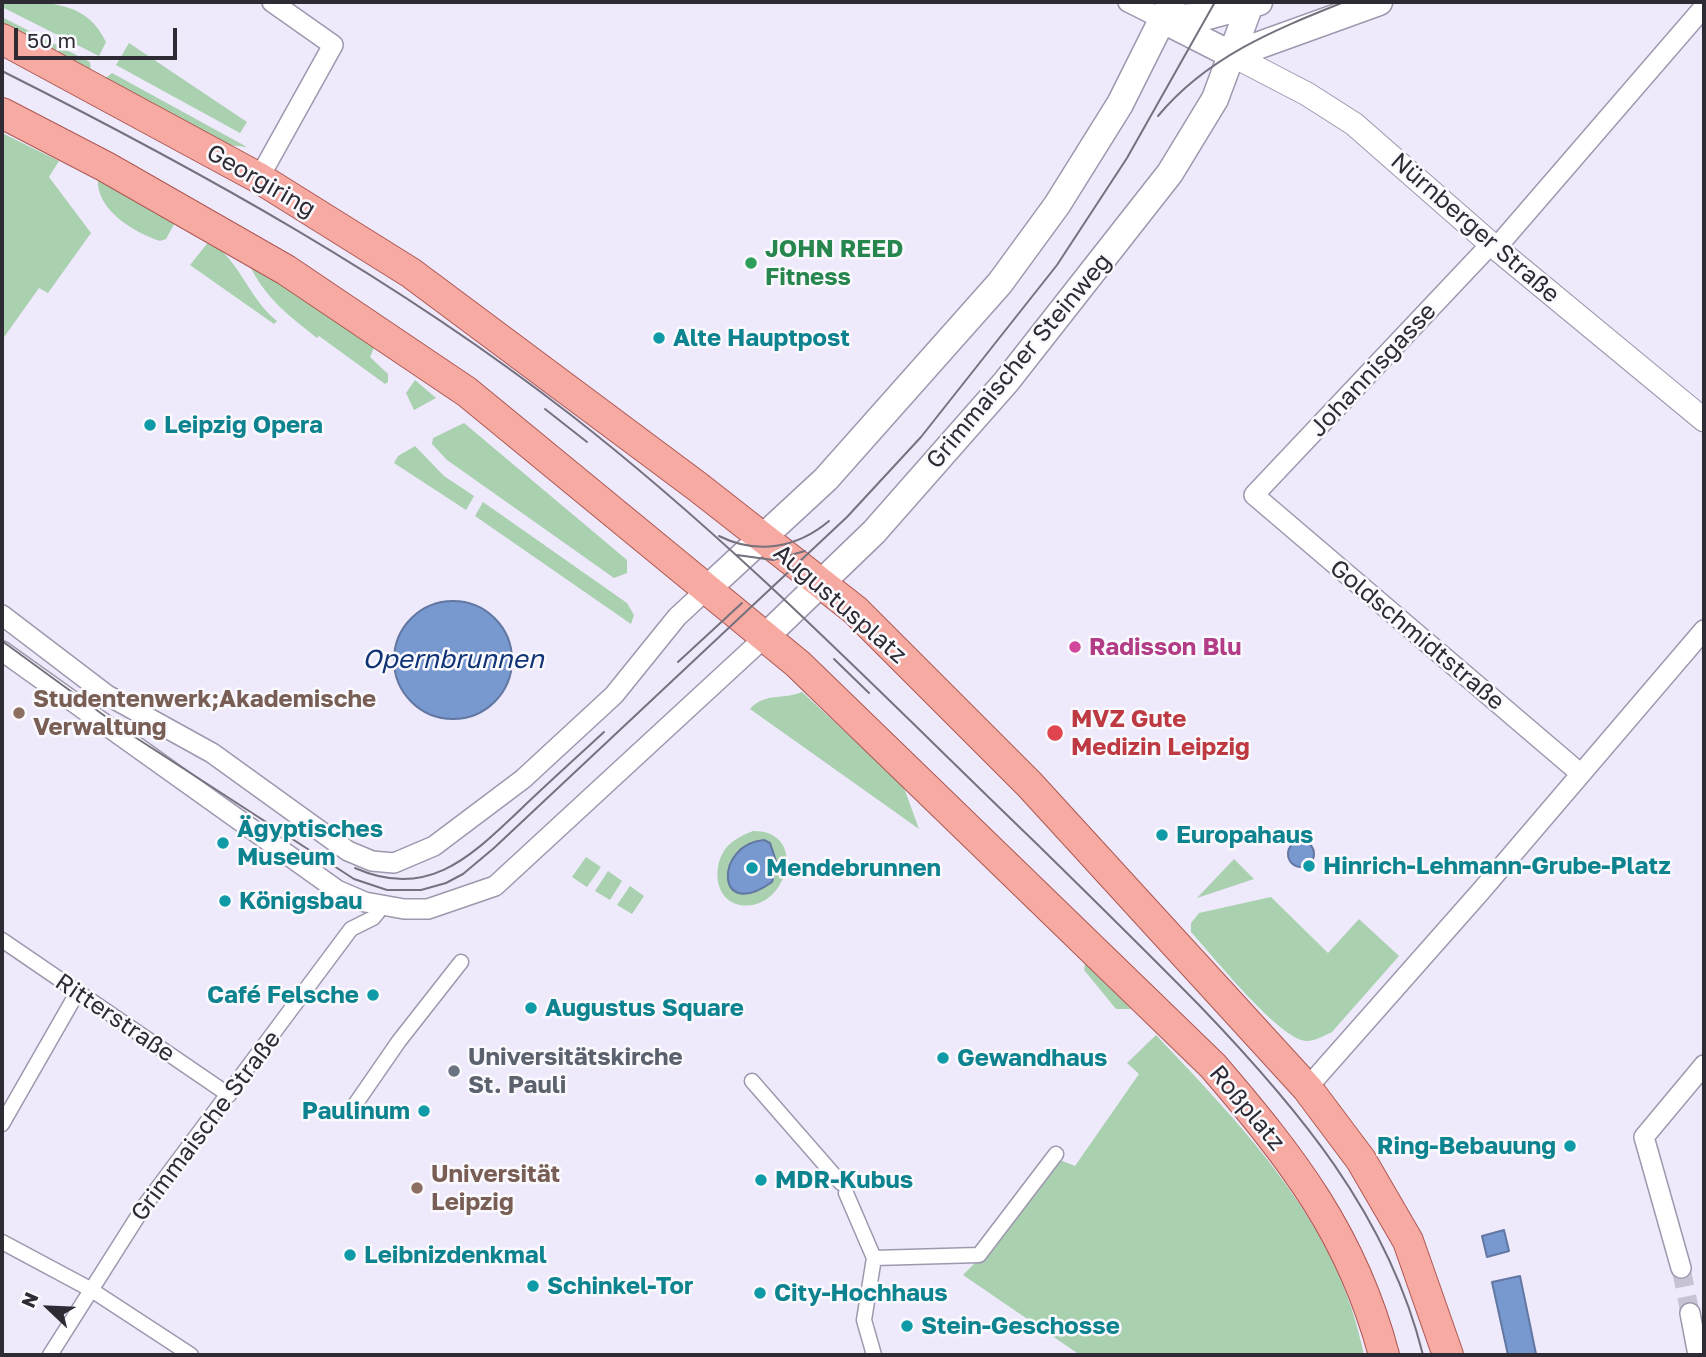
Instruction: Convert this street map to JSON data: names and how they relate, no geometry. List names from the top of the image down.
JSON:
{
  "streets": {
    "main road": [
      "Georgiring",
      "Grimmaischer Steinweg",
      "Augustusplatz",
      "Roßplatz"
    ],
    "street": [
      "Nürnberger Straße",
      "Johannisgasse",
      "Goldschmidtstraße",
      "Ritterstraße",
      "Grimmaische Straße"
    ]
  },
  "crossings": [
    ["Georgiring", "Augustusplatz"],
    ["Nürnberger Straße", "Grimmaischer Steinweg"],
    ["Nürnberger Straße", "Johannisgasse"],
    ["Grimmaischer Steinweg", "Augustusplatz"],
    ["Grimmaischer Steinweg", "Roßplatz"],
    ["Johannisgasse", "Goldschmidtstraße"],
    ["Ritterstraße", "Grimmaische Straße"]
  ],
  "water": ["Opernbrunnen"],
  "places": [
    "JOHN REED Fitness",
    "Alte Hauptpost",
    "Leipzig Opera",
    "Radisson Blu",
    "Studentenwerk;Akademische Verwaltung",
    "MVZ Gute Medizin Leipzig",
    "Europahaus",
    "Ägyptisches Museum",
    "Hinrich-Lehmann-Grube-Platz",
    "Mendebrunnen",
    "Königsbau",
    "Café Felsche",
    "Augustus Square",
    "Gewandhaus",
    "Universitätskirche St. Pauli",
    "Paulinum",
    "Ring-Bebauung",
    "MDR-Kubus",
    "Universität Leipzig",
    "Leibnizdenkmal",
    "Schinkel-Tor",
    "City-Hochhaus",
    "Stein-Geschosse"
  ],
  "scale_bar": "50 m",
  "north": "top left"
}
